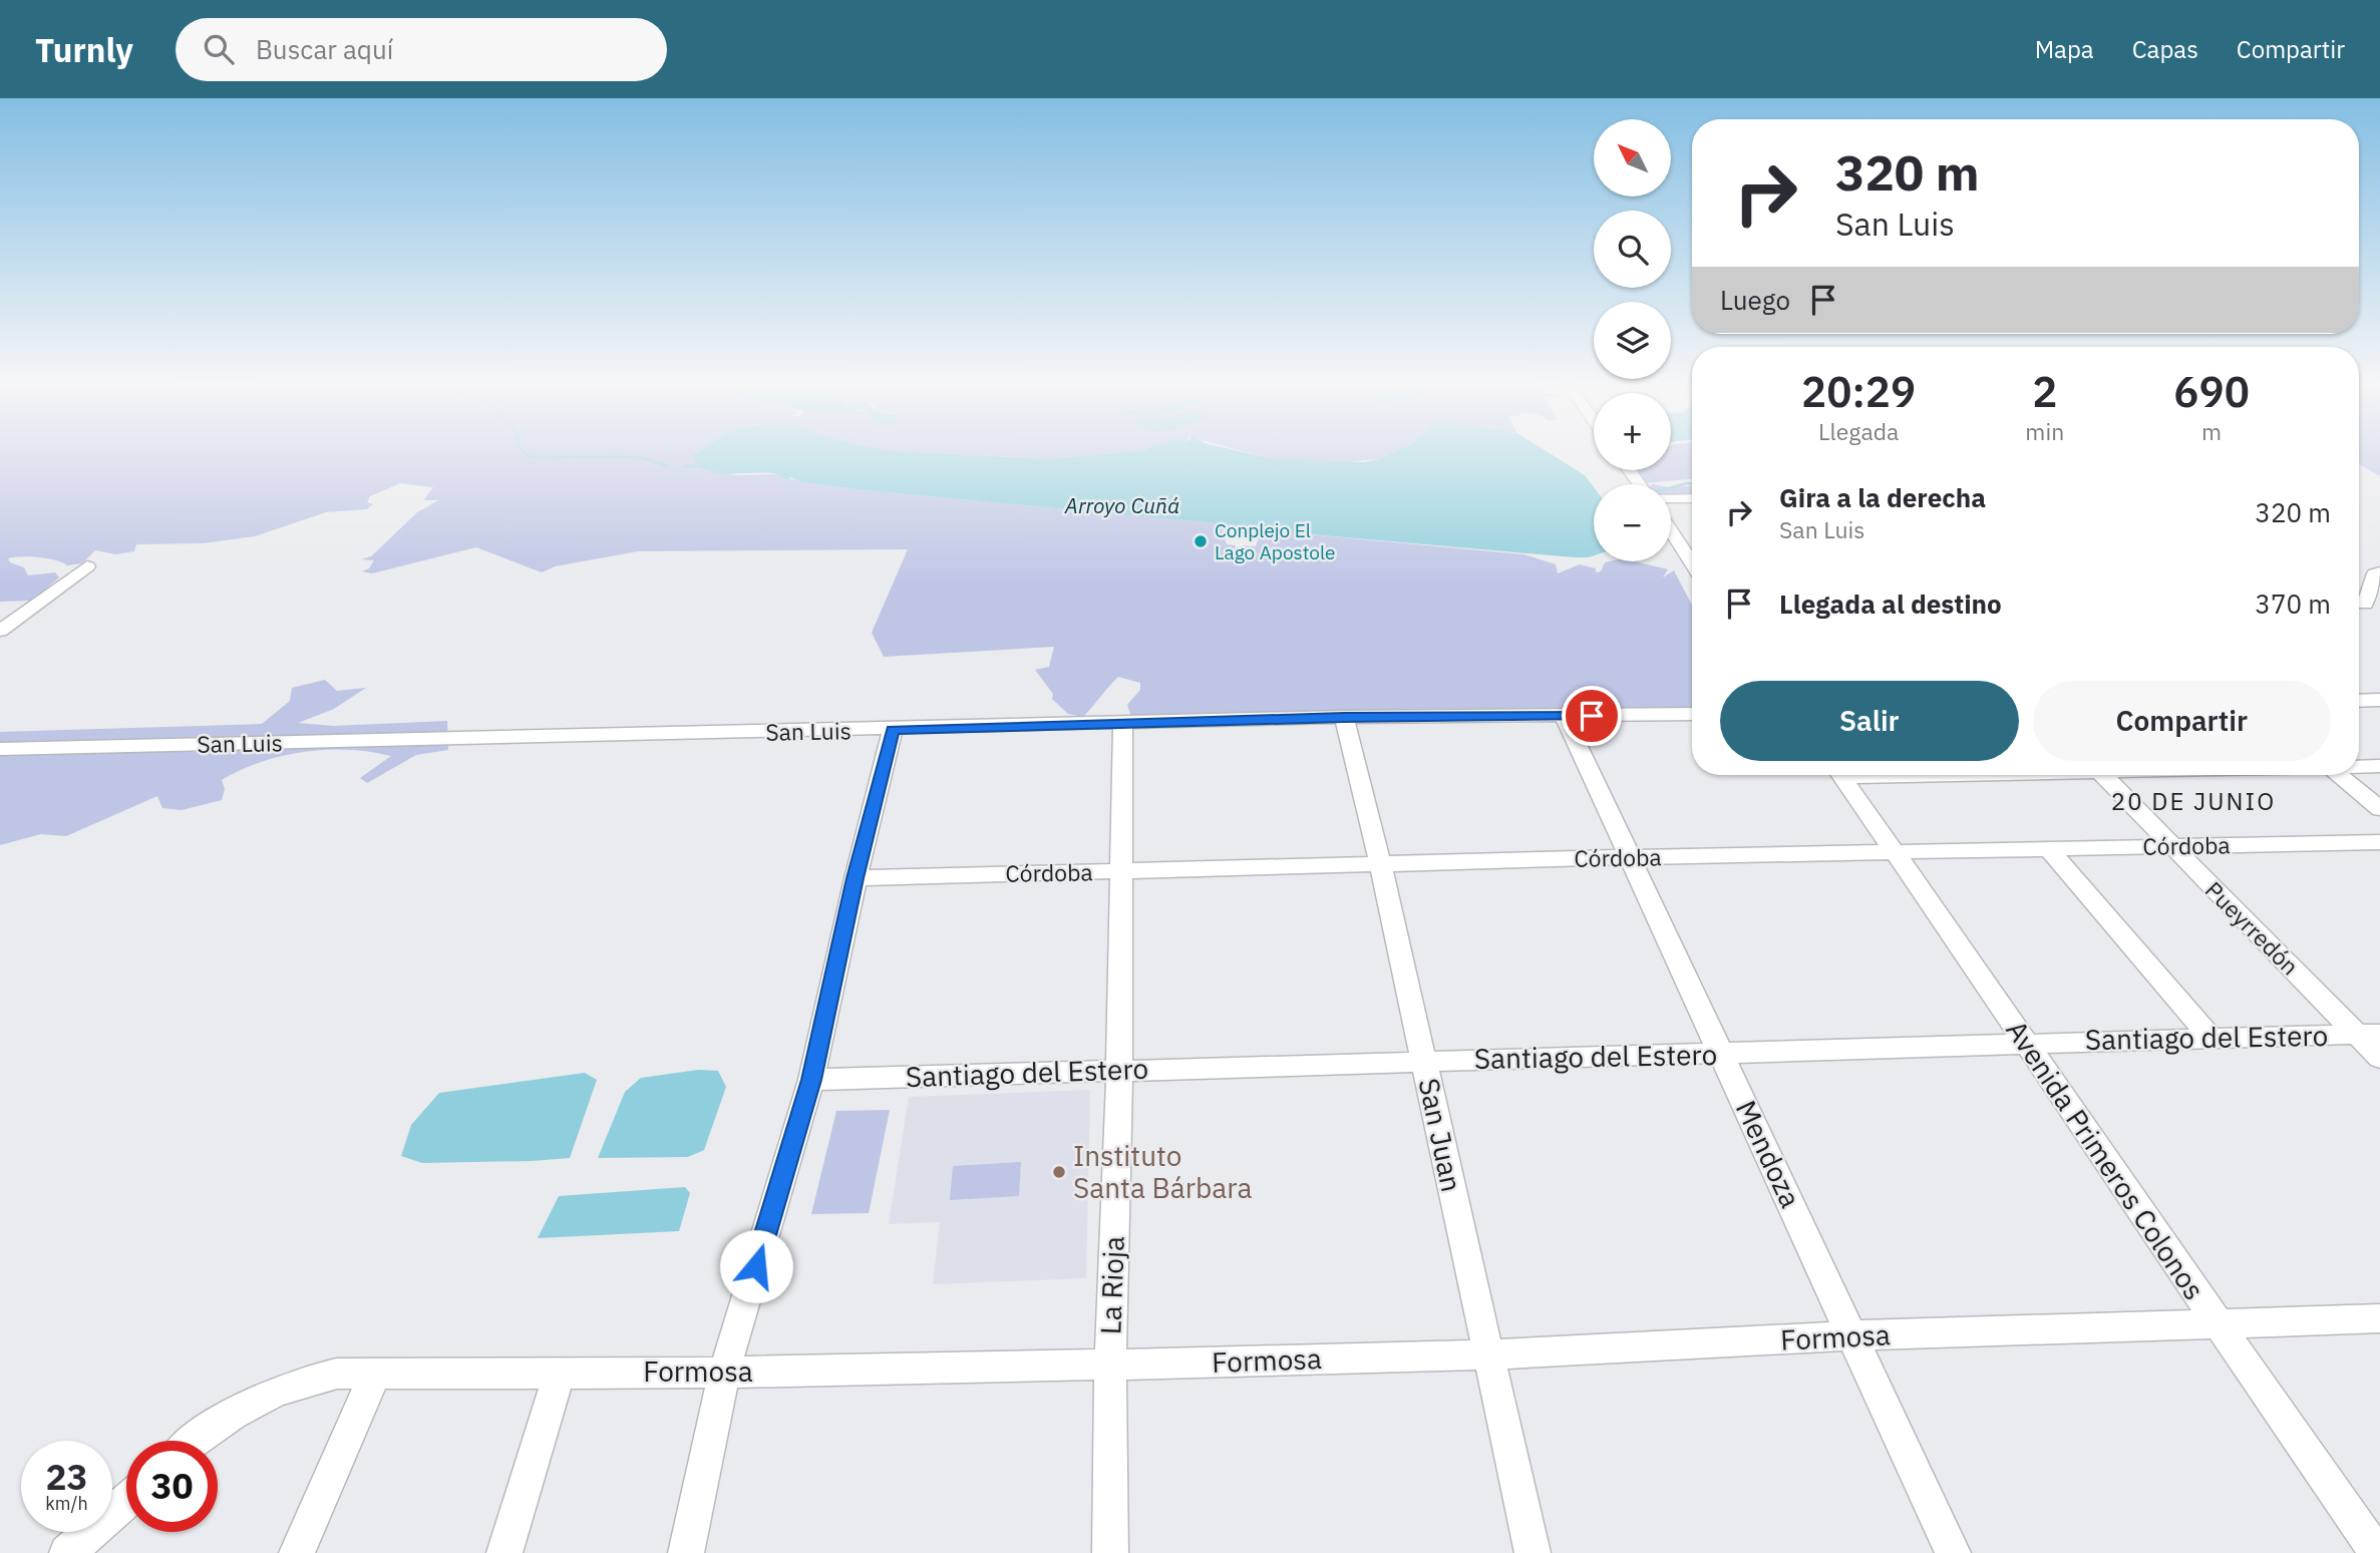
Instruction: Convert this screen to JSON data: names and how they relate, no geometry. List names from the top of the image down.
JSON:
{
  "streets": {
    "street": [
      "San Luis",
      "Córdoba",
      "Pueyrredón",
      "Santiago del Estero",
      "San Juan",
      "Mendoza",
      "Avenida Primeros Colonos",
      "La Rioja",
      "Formosa"
    ]
  },
  "crossings": [
    ["San Luis", "San Juan"],
    ["San Luis", "Mendoza"],
    ["San Luis", "La Rioja"],
    ["Córdoba", "Pueyrredón"],
    ["Córdoba", "San Juan"],
    ["Córdoba", "Mendoza"],
    ["Córdoba", "Avenida Primeros Colonos"],
    ["Córdoba", "La Rioja"],
    ["Pueyrredón", "Santiago del Estero"],
    ["Santiago del Estero", "San Juan"],
    ["Santiago del Estero", "Mendoza"],
    ["Santiago del Estero", "Avenida Primeros Colonos"],
    ["Santiago del Estero", "La Rioja"],
    ["San Juan", "Formosa"],
    ["Mendoza", "Formosa"],
    ["Avenida Primeros Colonos", "Formosa"],
    ["La Rioja", "Formosa"]
  ],
  "districts": ["20 DE JUNIO"],
  "water": ["Arroyo Cuñá"],
  "places": ["Conplejo El Lago Apostole", "Instituto Santa Bárbara"],
  "north": "top left",
  "page": {
    "header": "Turnly",
    "search": "Buscar aquí",
    "nav": ["Mapa", "Capas", "Compartir"],
    "map_buttons": ["+", "−"],
    "turn": ["320 m", "San Luis"],
    "then": "Luego",
    "eta": [
      "20:29",
      "Llegada",
      "2",
      "min",
      "690",
      "m"
    ],
    "list": [
      {
        "name": "Gira a la derecha",
        "note": "San Luis",
        "value": "320 m"
      },
      {
        "name": "Llegada al destino",
        "value": "370 m"
      }
    ],
    "buttons": ["Salir", "Compartir"],
    "speed": "23 km/h",
    "limit": "30"
  }
}
